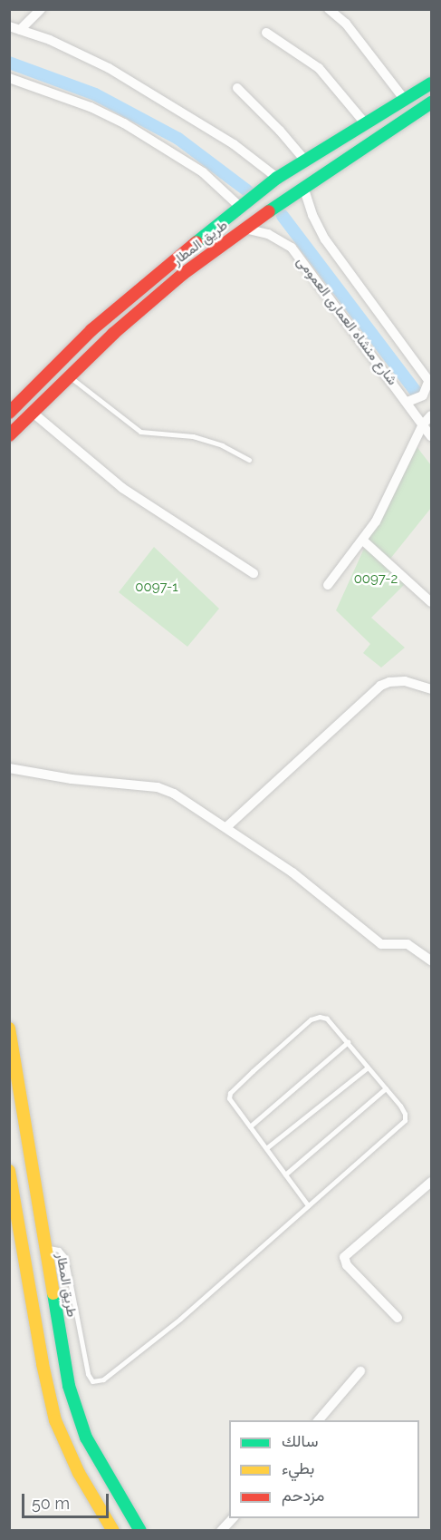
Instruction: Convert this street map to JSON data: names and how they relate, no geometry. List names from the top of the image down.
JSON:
{
  "streets": {
    "main road": ["طريق المطار"],
    "street": ["شارع منشاه العمارى العمومى"]
  },
  "crossings": [
    ["طريق المطار", "شارع منشاه العمارى العمومى"]
  ],
  "parks": ["0097-2", "0097-1"],
  "legend": ["سالك", "بطيء", "مزدحم"],
  "scale_bar": "50 m"
}
